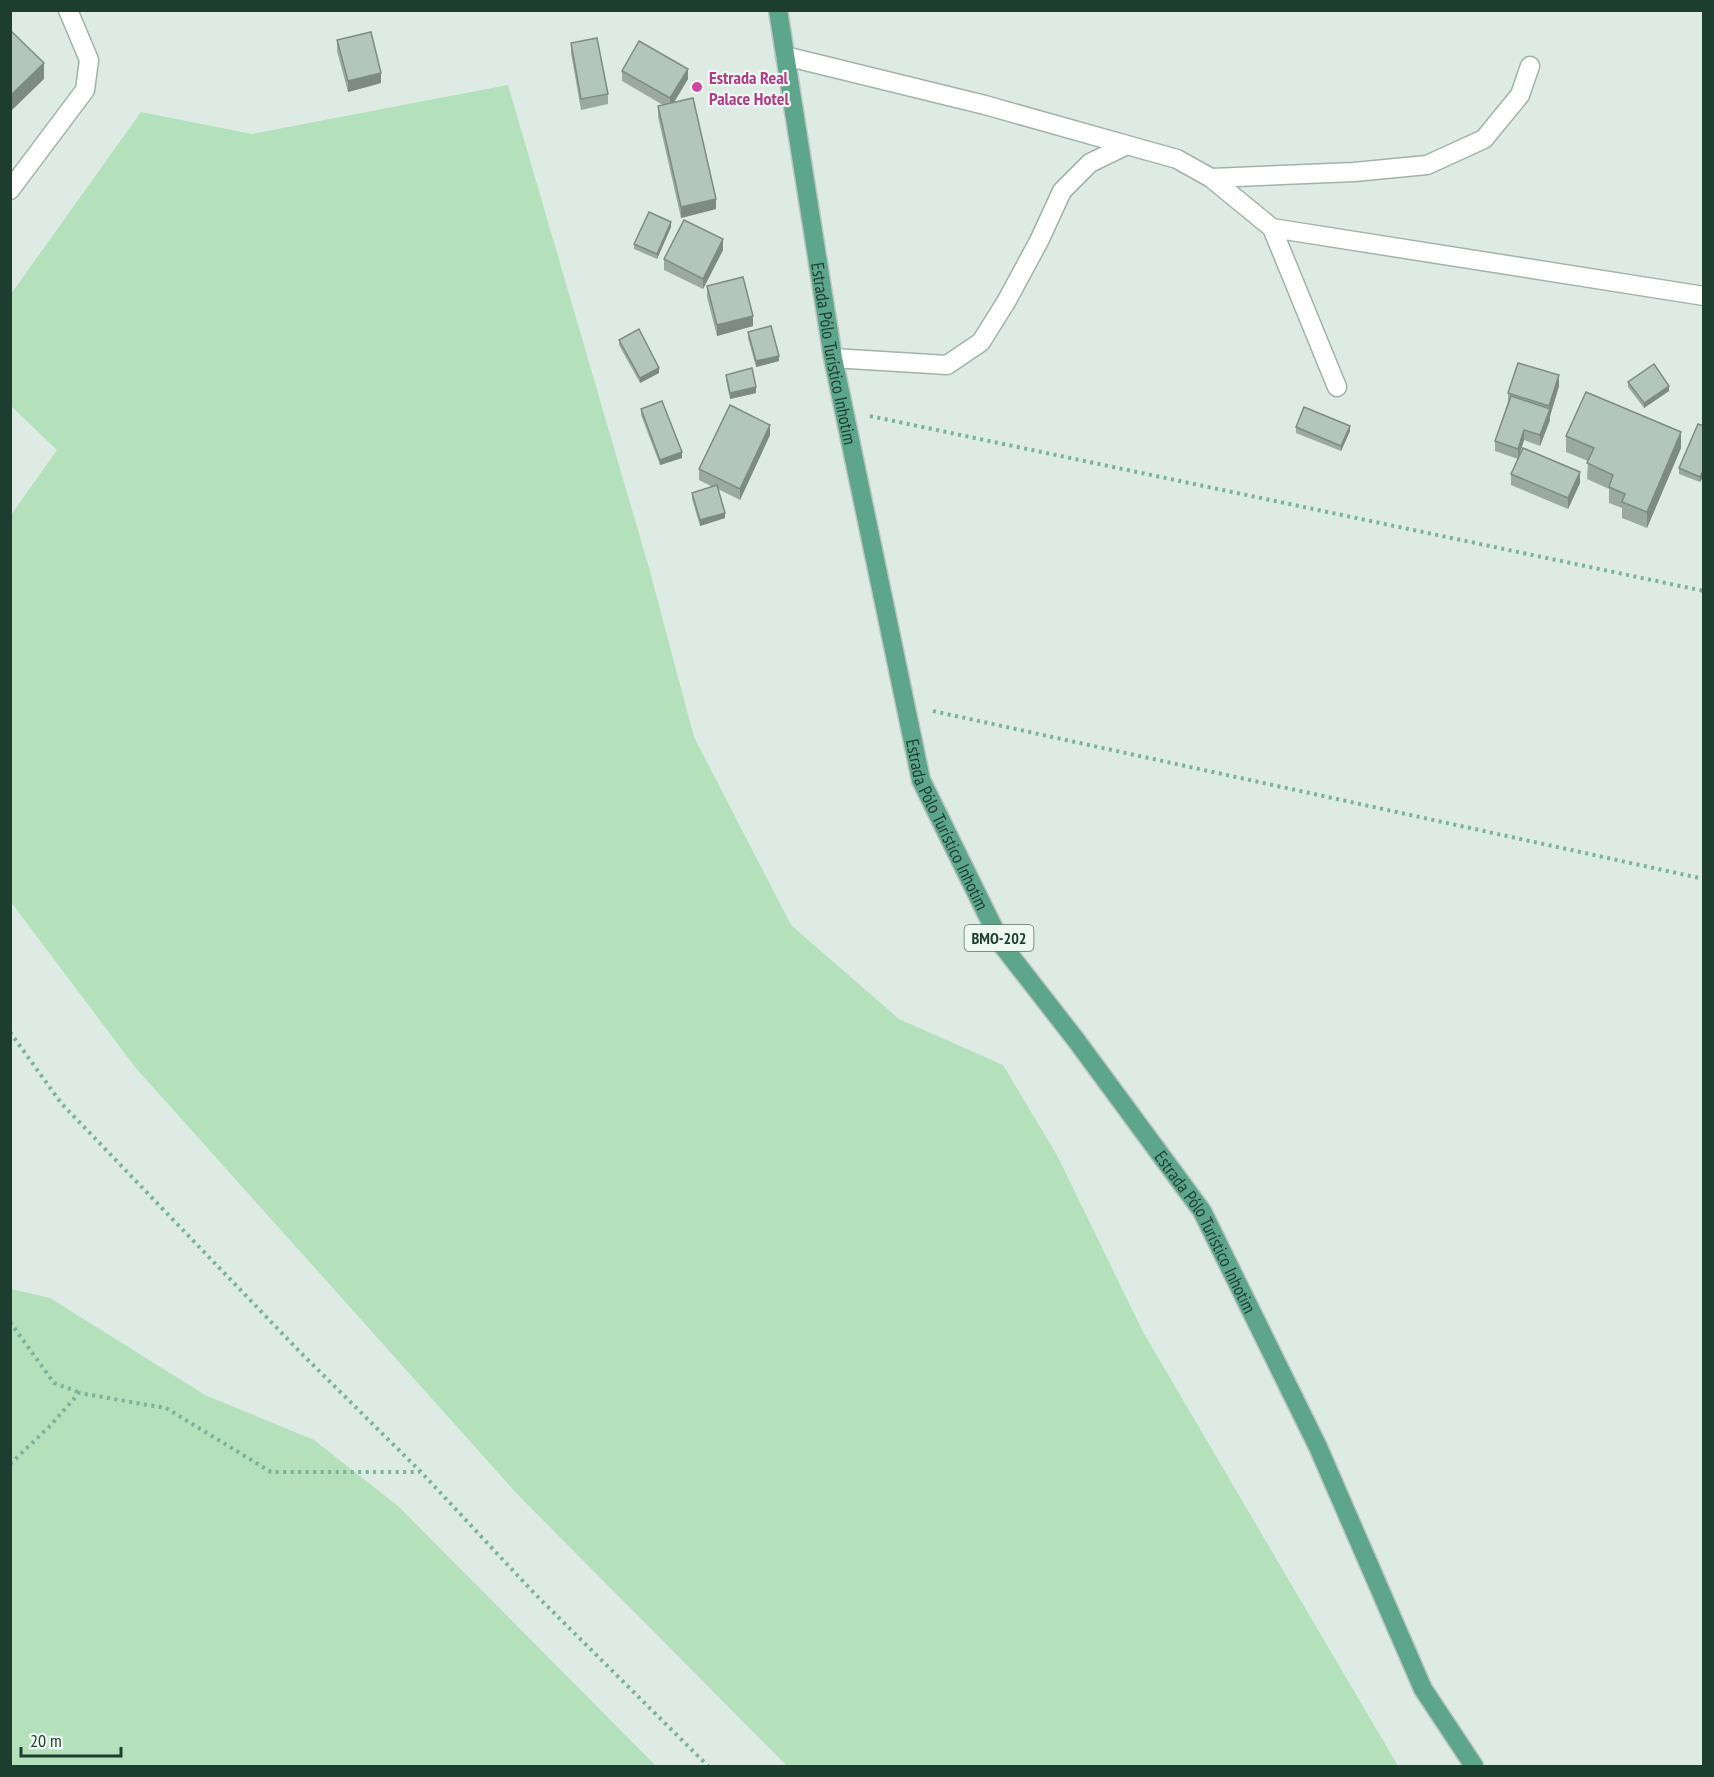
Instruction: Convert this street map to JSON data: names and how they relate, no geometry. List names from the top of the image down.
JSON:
{
  "streets": {
    "main road": ["Estrada Pólo Turístico Inhotim", "BMO-202"]
  },
  "places": ["Estrada Real Palace Hotel"],
  "scale_bar": "20 m"
}
